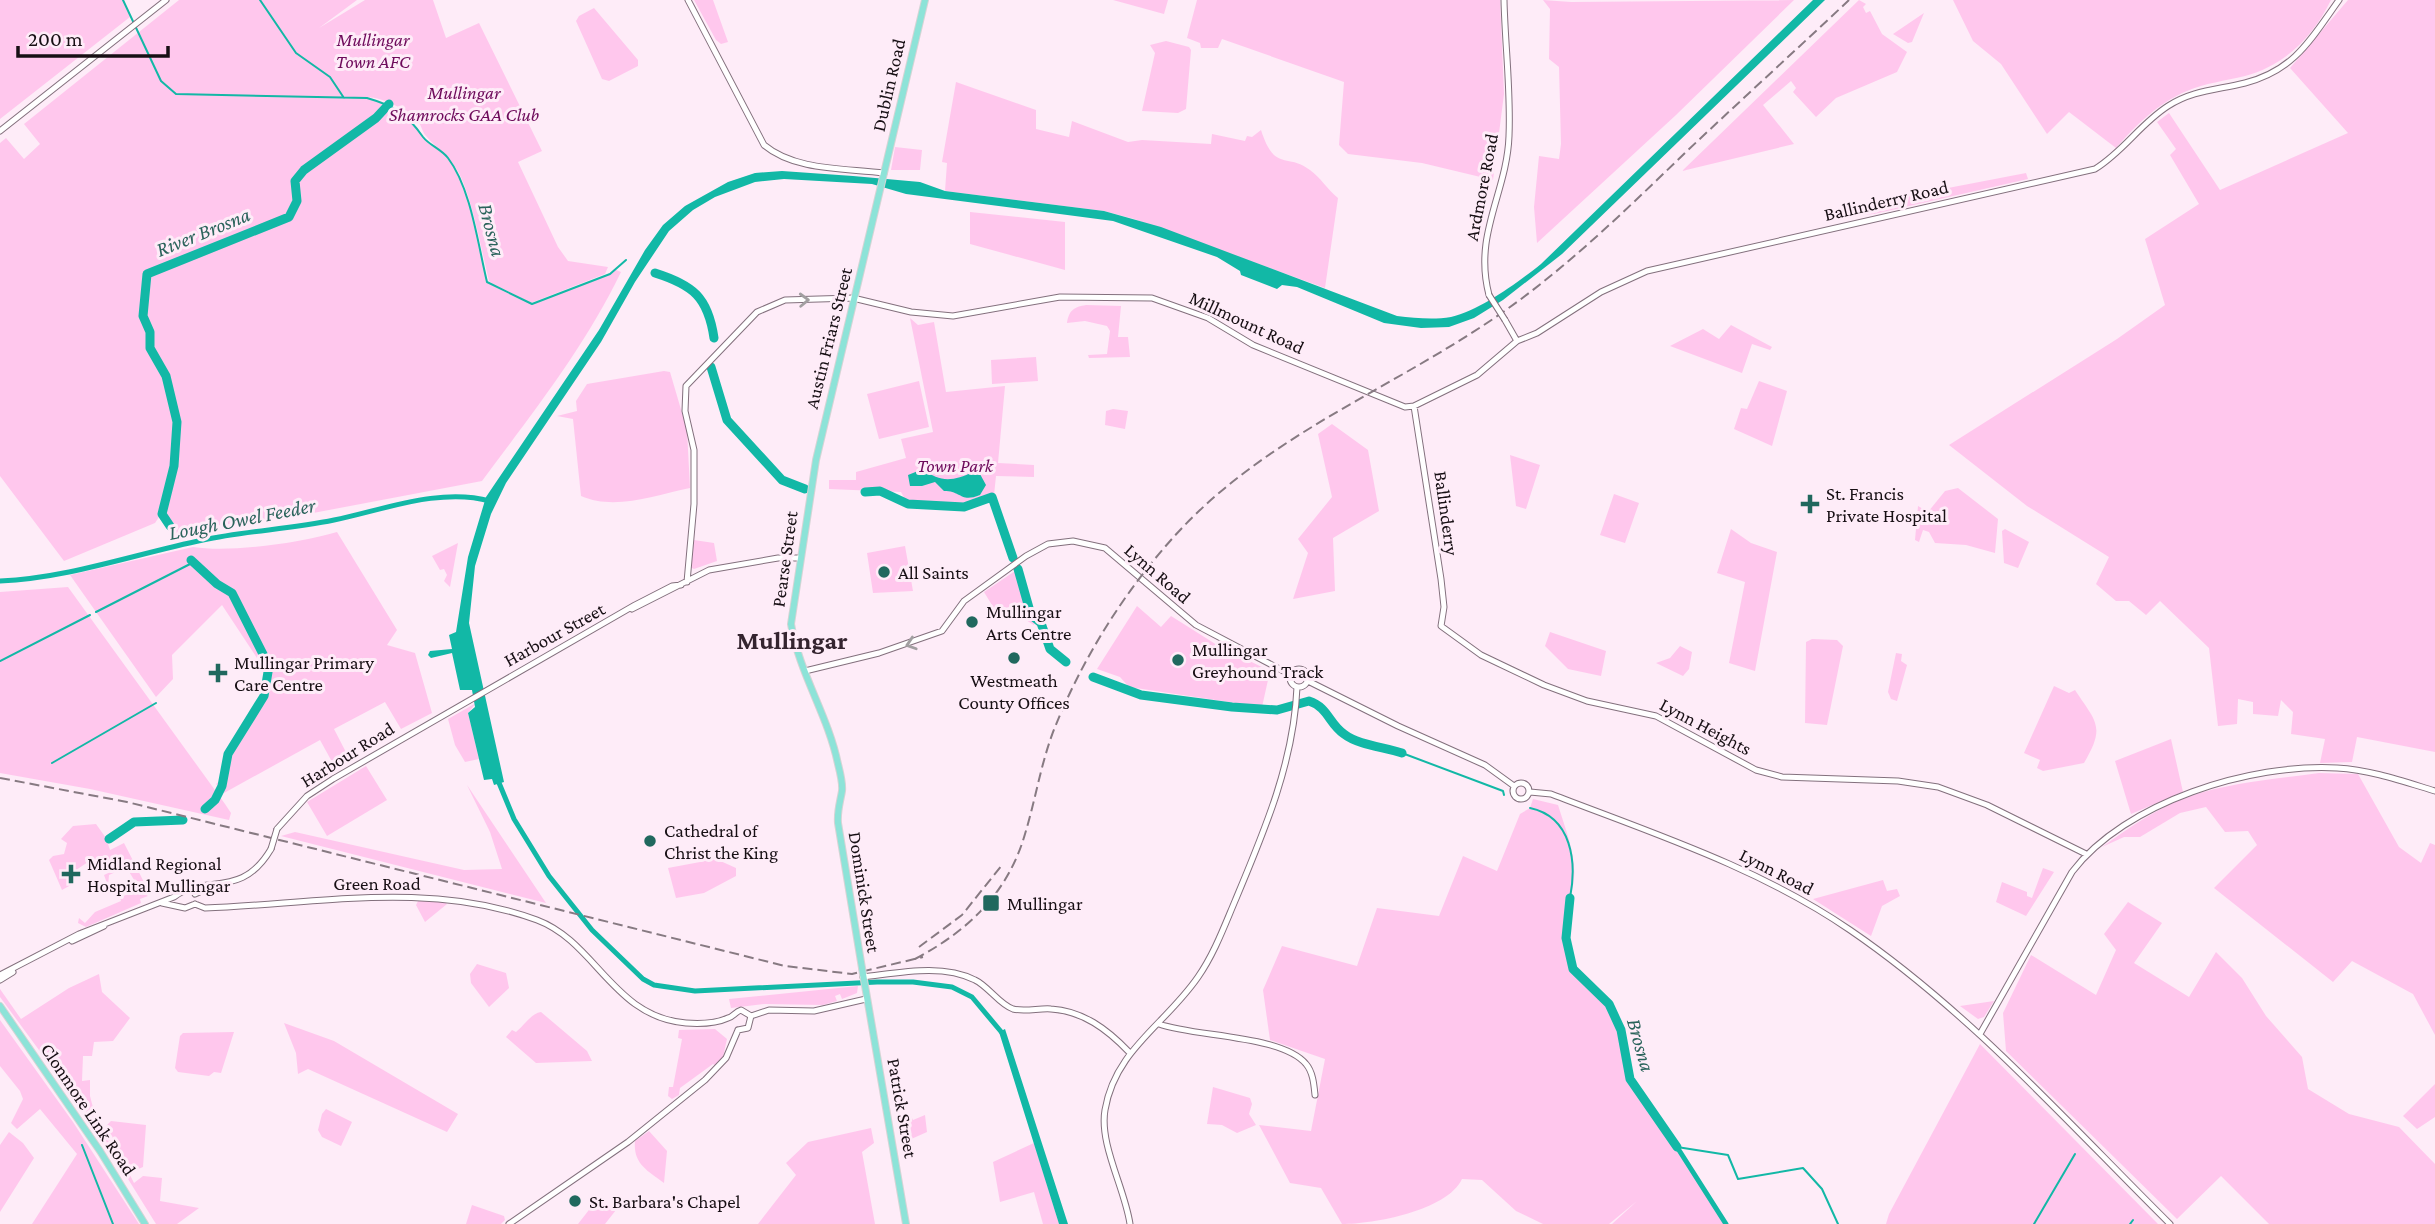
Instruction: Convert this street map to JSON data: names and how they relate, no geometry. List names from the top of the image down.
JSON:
{
  "streets": {
    "main road": [
      "Dublin Road",
      "Austin Friars Street",
      "Pearse Street",
      "Dominick Street",
      "Patrick Street",
      "Clonmore Link Road"
    ],
    "street": [
      "Ardmore Road",
      "Ballinderry Road",
      "Millmount Road",
      "Ballinderry",
      "Lynn Road",
      "Harbour Street",
      "Lynn Heights",
      "Harbour Road",
      "Green Road"
    ]
  },
  "crossings": [
    ["Dublin Road", "Austin Friars Street"],
    ["Ardmore Road", "Ballinderry Road"],
    ["Ballinderry Road", "Millmount Road"],
    ["Ballinderry Road", "Ballinderry"],
    ["Millmount Road", "Austin Friars Street"],
    ["Millmount Road", "Ballinderry"],
    ["Millmount Road", "Harbour Street"],
    ["Austin Friars Street", "Pearse Street"],
    ["Ballinderry", "Lynn Heights"],
    ["Pearse Street", "Lynn Road"],
    ["Pearse Street", "Harbour Street"],
    ["Pearse Street", "Dominick Street"],
    ["Harbour Street", "Harbour Road"],
    ["Harbour Road", "Green Road"],
    ["Dominick Street", "Patrick Street"]
  ],
  "districts": ["Mullingar"],
  "water": ["Brosna", "River Brosna", "Lough Owel Feeder"],
  "parks": ["Mullingar Town AFC", "Mullingar Shamrocks GAA Club", "Town Park"],
  "places": {
    "health": ["St. Francis Private Hospital", "Mullingar Primary Care Centre", "Midland Regional Hospital Mullingar"],
    "other": [
      "All Saints",
      "Mullingar Arts Centre",
      "Westmeath County Offices",
      "Mullingar Greyhound Track",
      "Cathedral of Christ the King",
      "St. Barbara's Chapel"
    ],
    "transit": ["Mullingar"]
  },
  "scale_bar": "200 m"
}
